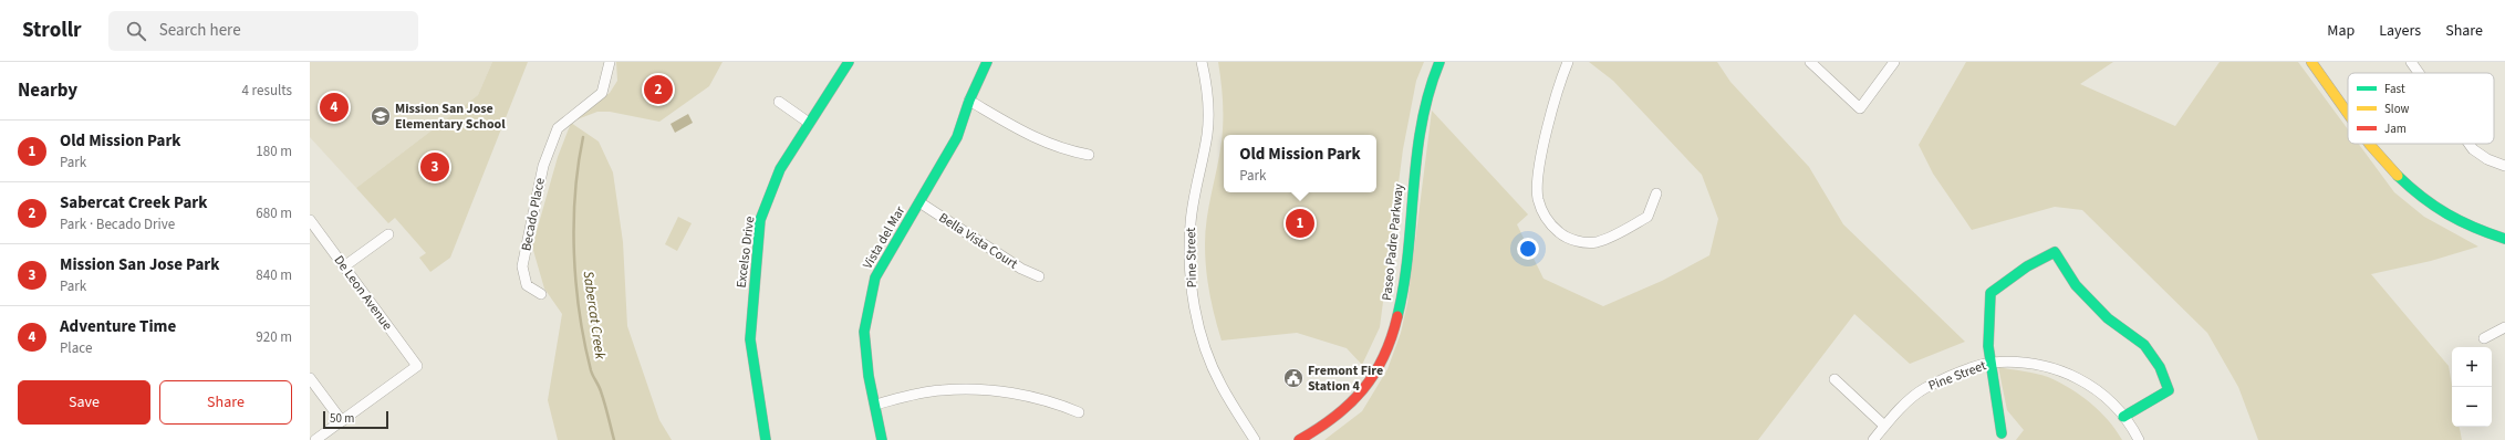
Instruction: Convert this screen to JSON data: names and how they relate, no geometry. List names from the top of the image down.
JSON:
{
  "streets": {
    "street": [
      "Becado Place",
      "Vista del Mar",
      "Bella Vista Court",
      "Paseo Padre Parkway",
      "Excelso Drive",
      "Pine Street",
      "De Leon Avenue"
    ]
  },
  "crossings": [
    ["Vista del Mar", "Bella Vista Court"]
  ],
  "water": ["Sabercat Creek"],
  "places": {
    "school or university": ["Mission San Jose Elementary School"],
    "public building": ["Fremont Fire Station 4"]
  },
  "legend": ["Fast", "Slow", "Jam"],
  "scale_bar": "50 m",
  "page": {
    "header": "Strollr",
    "search": "Search here",
    "nav": ["Map", "Layers", "Share"],
    "heading": ["Nearby", "4 results"],
    "pins": [
      "2",
      "4",
      "3",
      "1"
    ],
    "list": [
      {
        "mark": "1",
        "name": "Old Mission Park",
        "note": "Park",
        "value": "180 m"
      },
      {
        "mark": "2",
        "name": "Sabercat Creek Park",
        "note": "Park · Becado Drive",
        "value": "680 m"
      },
      {
        "mark": "3",
        "name": "Mission San Jose Park",
        "note": "Park",
        "value": "840 m"
      },
      {
        "mark": "4",
        "name": "Adventure Time",
        "note": "Place",
        "value": "920 m"
      }
    ],
    "popup": ["Old Mission Park", "Park"],
    "map_buttons": ["+", "−"],
    "buttons": ["Save", "Share"],
    "scale": "50 m"
  }
}
